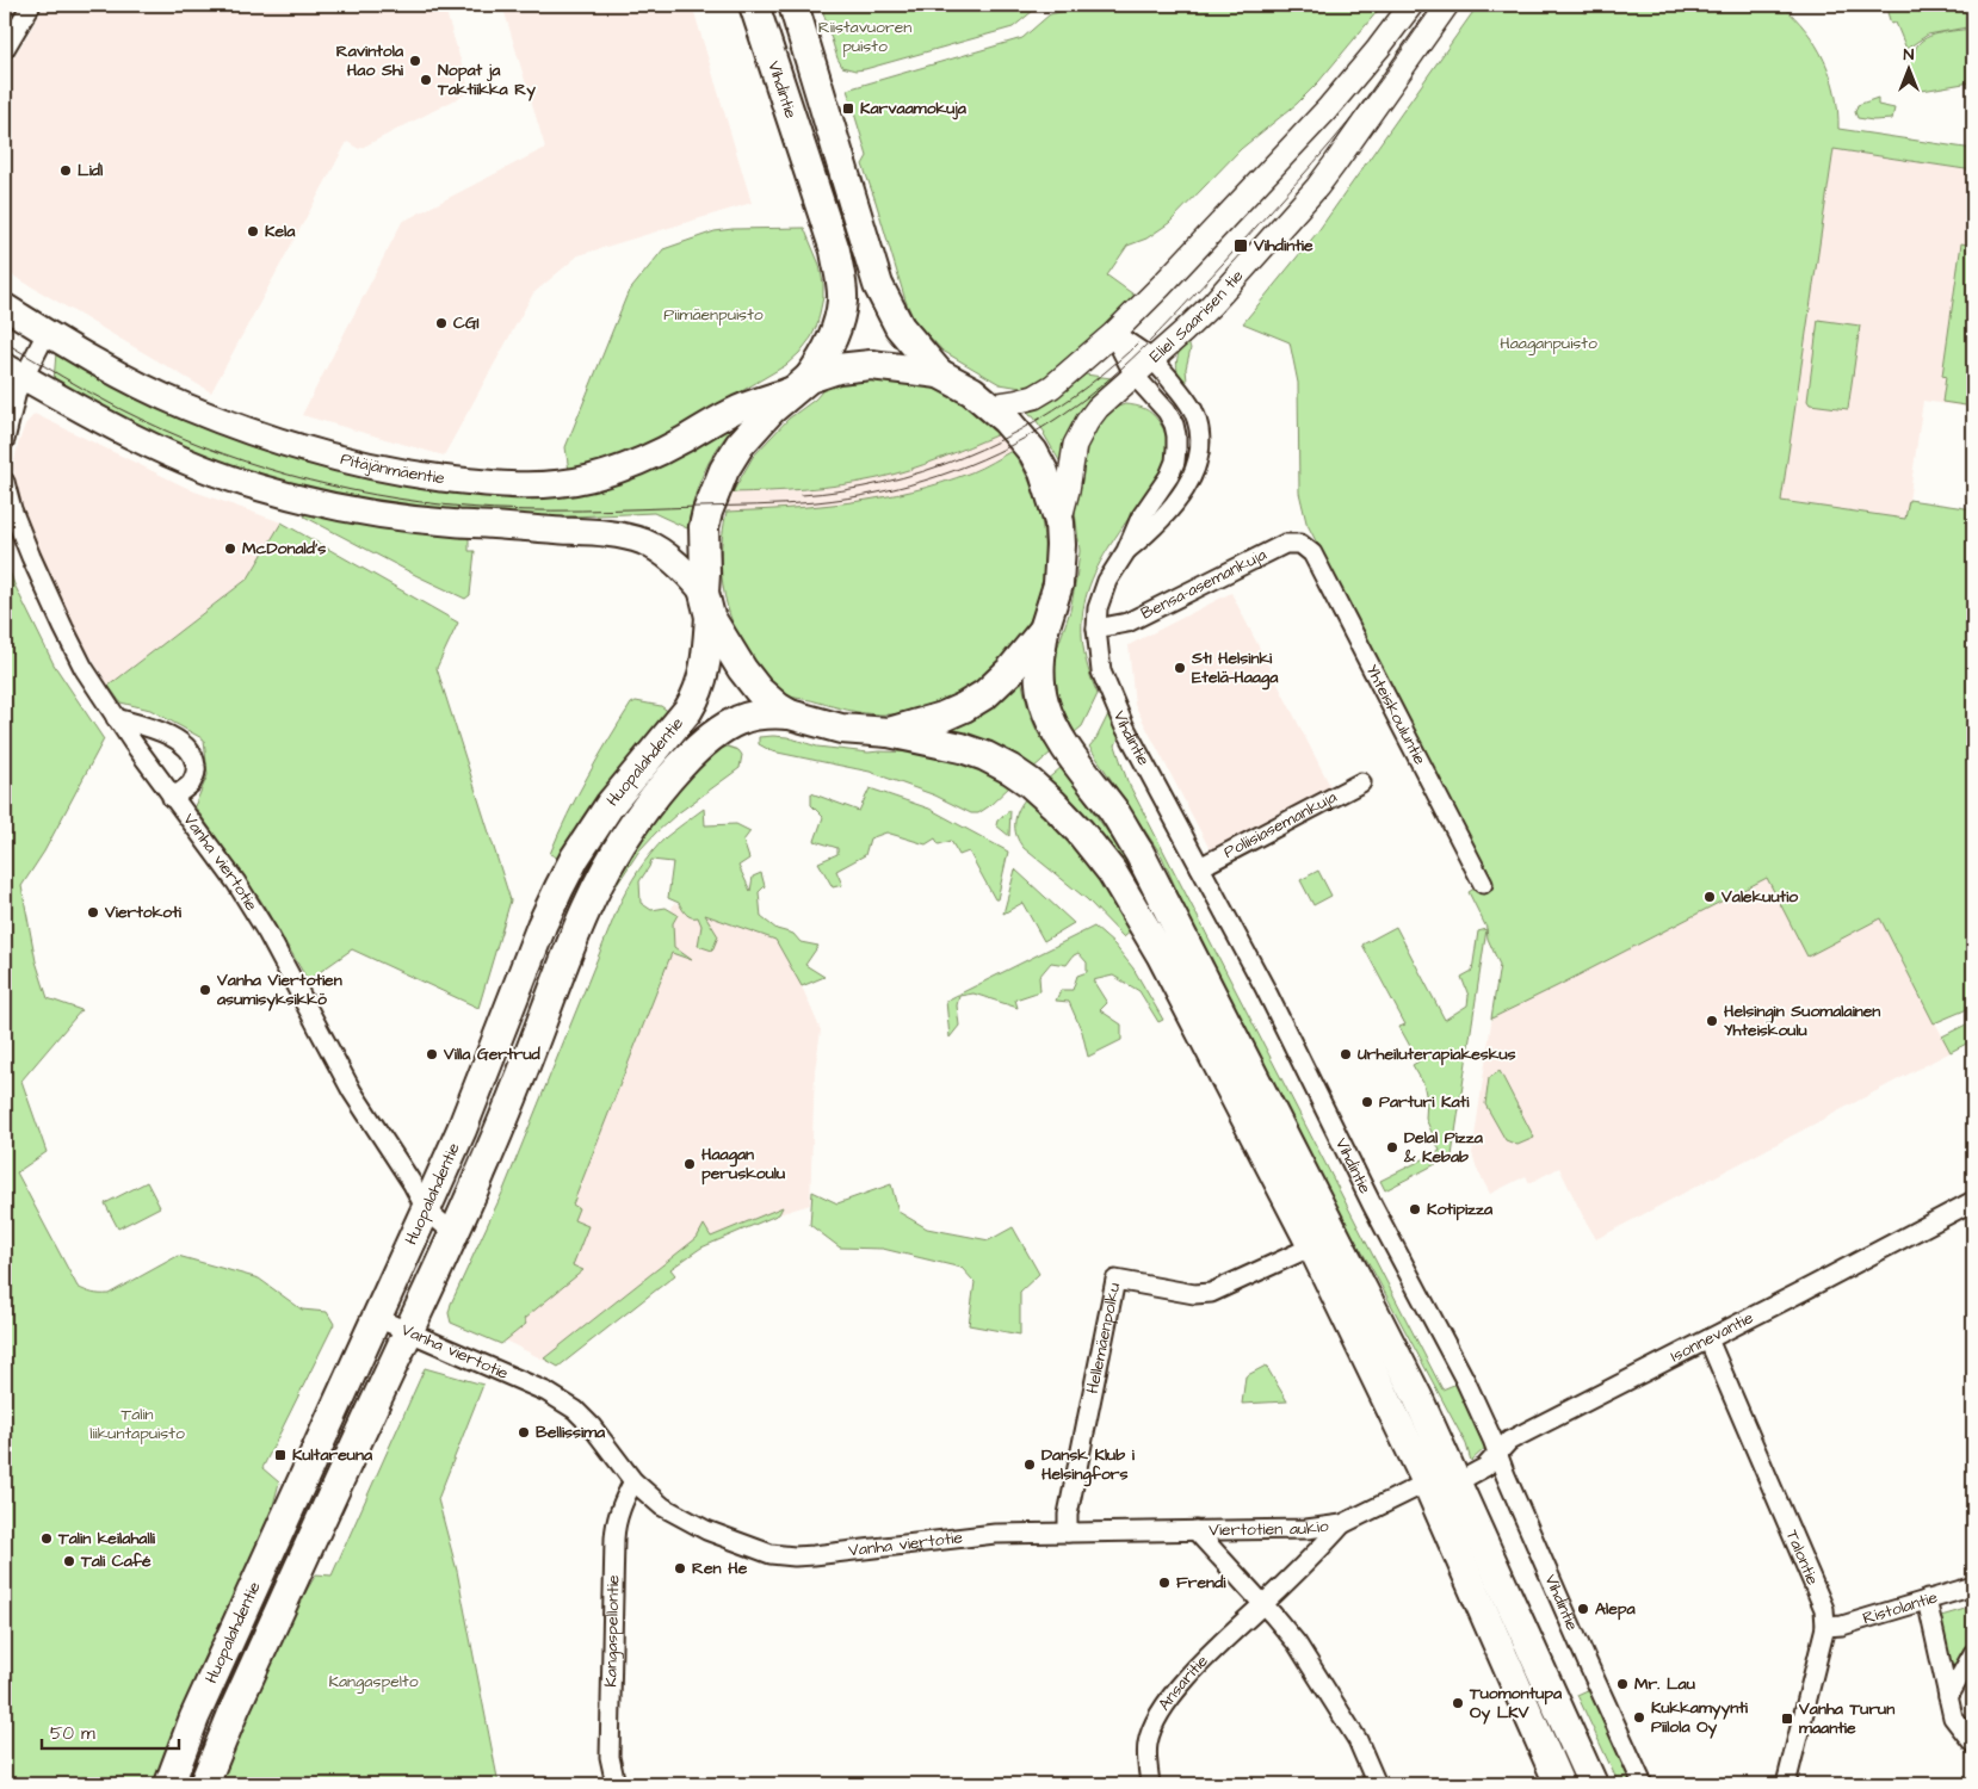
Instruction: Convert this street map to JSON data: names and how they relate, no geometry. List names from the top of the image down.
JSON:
{
  "streets": {
    "main road": ["Vihdintie", "Pitäjänmäentie", "Huopalahdentie"],
    "street": [
      "Eliel Saarisen tie",
      "Bensa-asemankuja",
      "Yhteiskouluntie",
      "Poliisiasemankuja",
      "Vanha viertotie",
      "Isonnevantie",
      "Hellemäenpolku",
      "Viertotien aukio",
      "Talontie",
      "Ristolantie",
      "Kangaspellontie",
      "Ansaritie"
    ]
  },
  "crossings": [
    ["Vihdintie", "Eliel Saarisen tie"],
    ["Vihdintie", "Pitäjänmäentie"],
    ["Vihdintie", "Bensa-asemankuja"],
    ["Vihdintie", "Huopalahdentie"],
    ["Vihdintie", "Poliisiasemankuja"],
    ["Vihdintie", "Isonnevantie"],
    ["Pitäjänmäentie", "Huopalahdentie"],
    ["Bensa-asemankuja", "Yhteiskouluntie"],
    ["Huopalahdentie", "Vanha viertotie"],
    ["Vanha viertotie", "Hellemäenpolku"],
    ["Vanha viertotie", "Viertotien aukio"],
    ["Vanha viertotie", "Kangaspellontie"],
    ["Isonnevantie", "Talontie"],
    ["Viertotien aukio", "Ansaritie"],
    ["Talontie", "Ristolantie"]
  ],
  "parks": [
    "Riistavuoren puisto",
    "Piimäenpuisto",
    "Haaganpuisto",
    "Talin liikuntapuisto",
    "Kangaspelto"
  ],
  "places": {
    "other": [
      "Ravintola Hao Shi",
      "Nopat ja Taktiikka Ry",
      "Lidl",
      "Kela",
      "CGI",
      "McDonald's",
      "St1 Helsinki Etelä-Haaga",
      "Valekuutio",
      "Viertokoti",
      "Vanha Viertotien asumisyksikkö",
      "Helsingin Suomalainen Yhteiskoulu",
      "Villa Gertrud",
      "Urheiluterapiakeskus",
      "Parturi Kati",
      "Delal Pizza & Kebab",
      "Haagan peruskoulu",
      "Kotipizza",
      "Bellissima",
      "Dansk Klub i Helsingfors",
      "Talin keilahalli",
      "Tali Café",
      "Ren He",
      "Frendi",
      "Alepa",
      "Mr. Lau",
      "Tuomontupa Oy LKV",
      "Kukkamyynti Piilola Oy"
    ],
    "transit": [
      "Karvaamokuja",
      "Vihdintie",
      "Kultareuna",
      "Vanha Turun maantie"
    ]
  },
  "scale_bar": "50 m",
  "north": "top"
}
